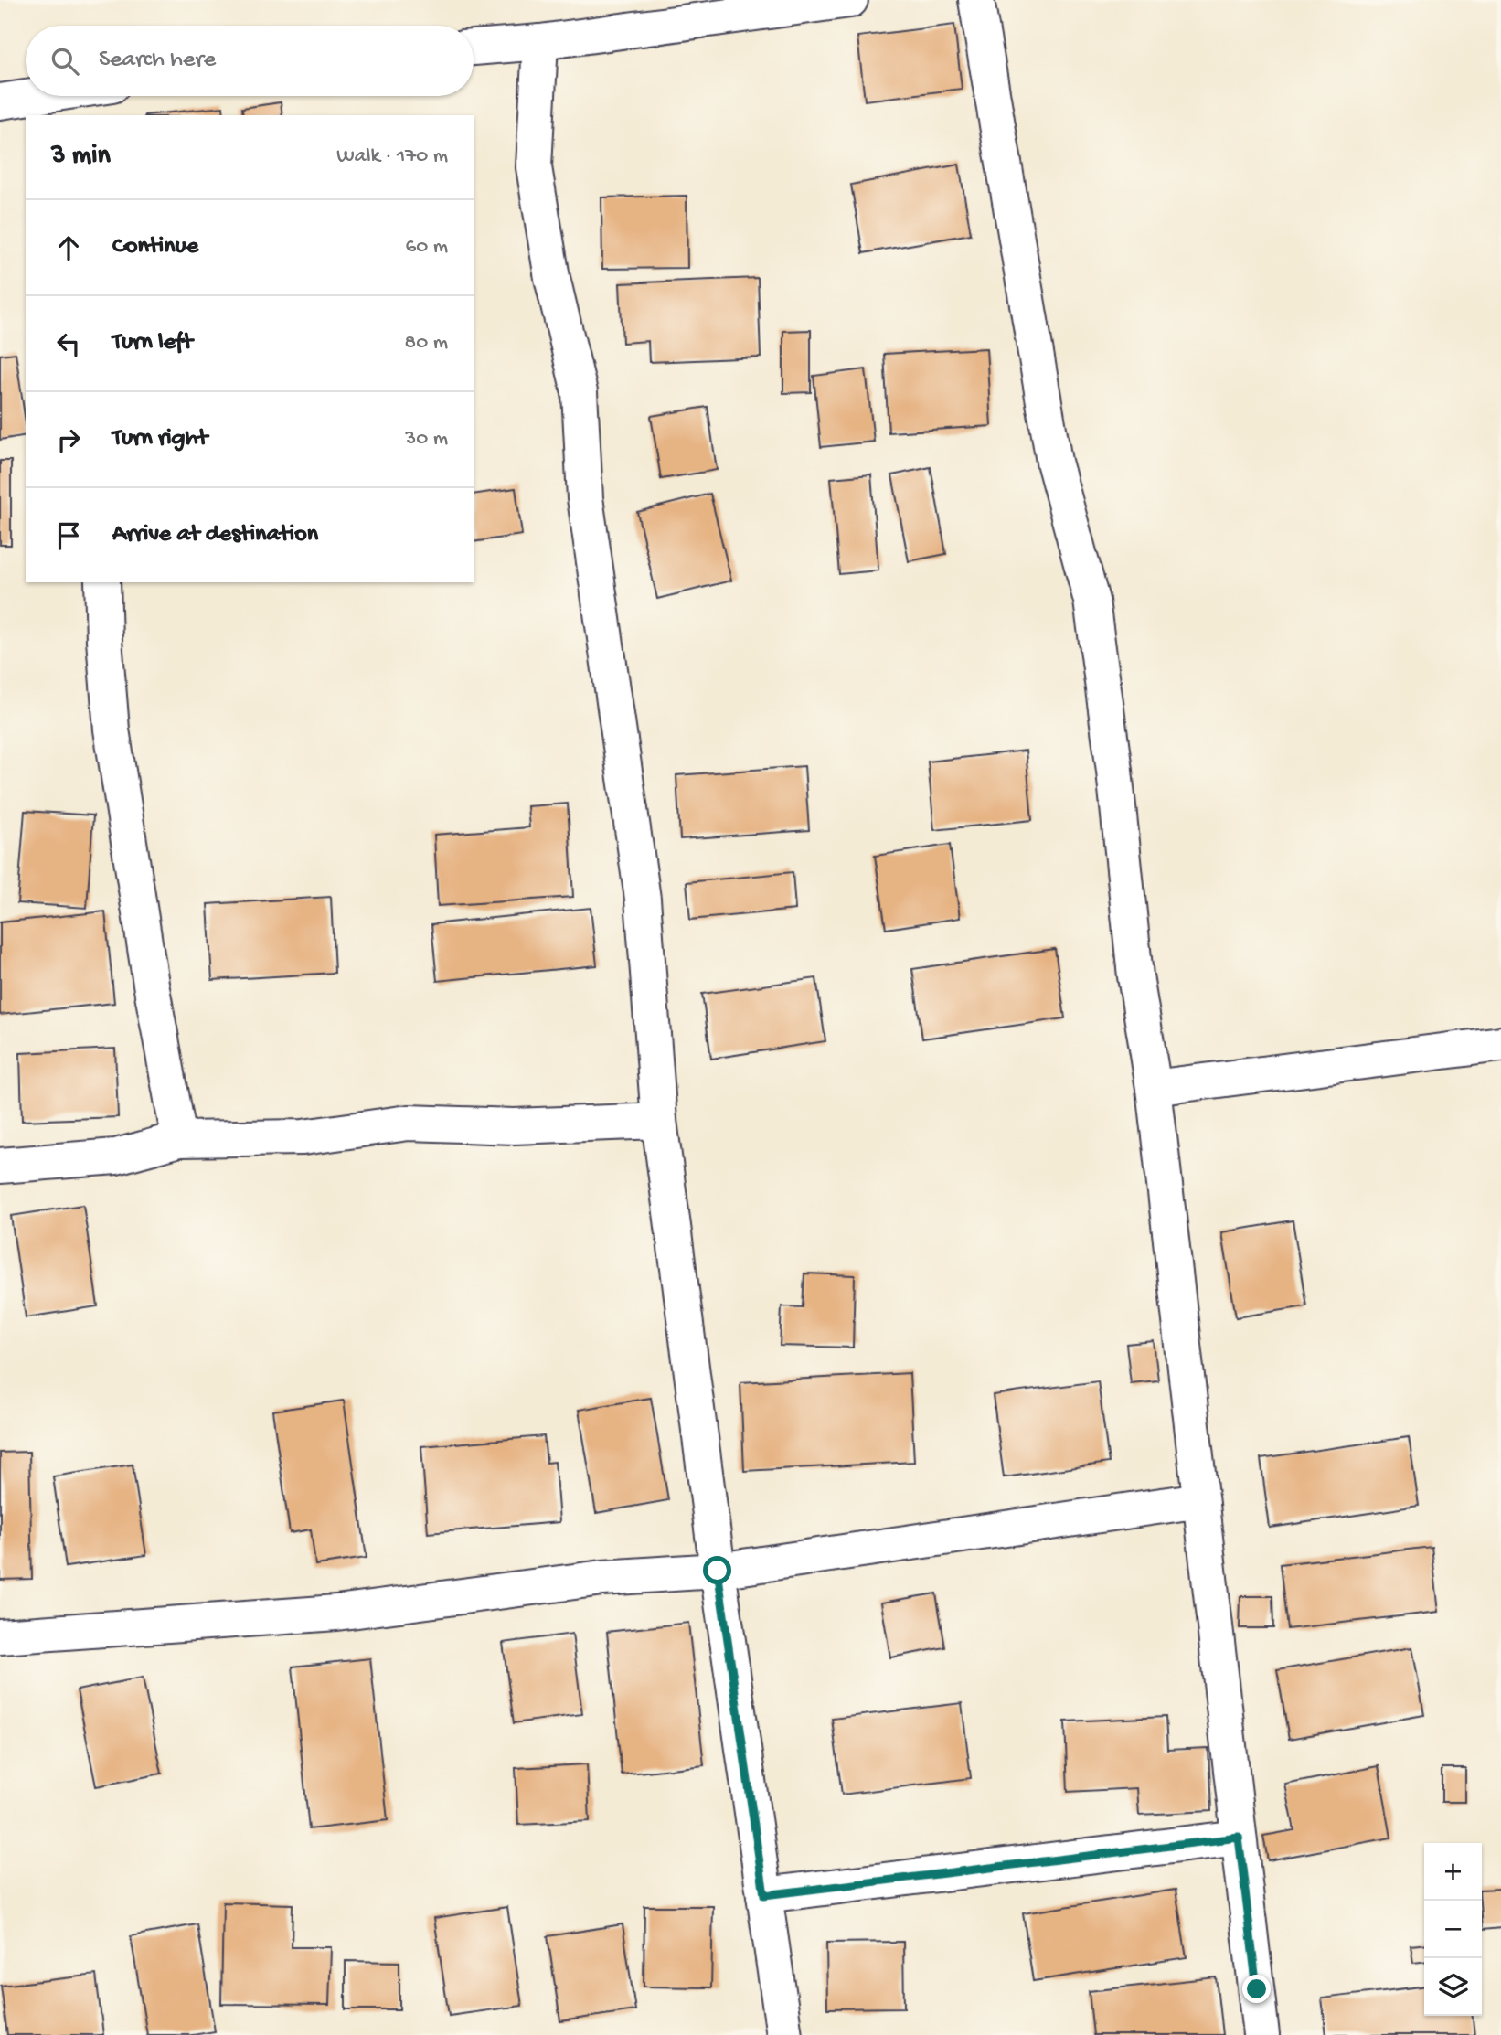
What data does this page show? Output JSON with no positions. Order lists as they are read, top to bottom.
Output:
{
  "page": {
    "search": "Search here",
    "heading": ["3 min", "Walk · 170 m"],
    "list": [
      ["Continue", "60 m"],
      ["Turn left", "80 m"],
      ["Turn right", "30 m"],
      "Arrive at destination"
    ],
    "map_buttons": ["+", "−"]
  }
}
